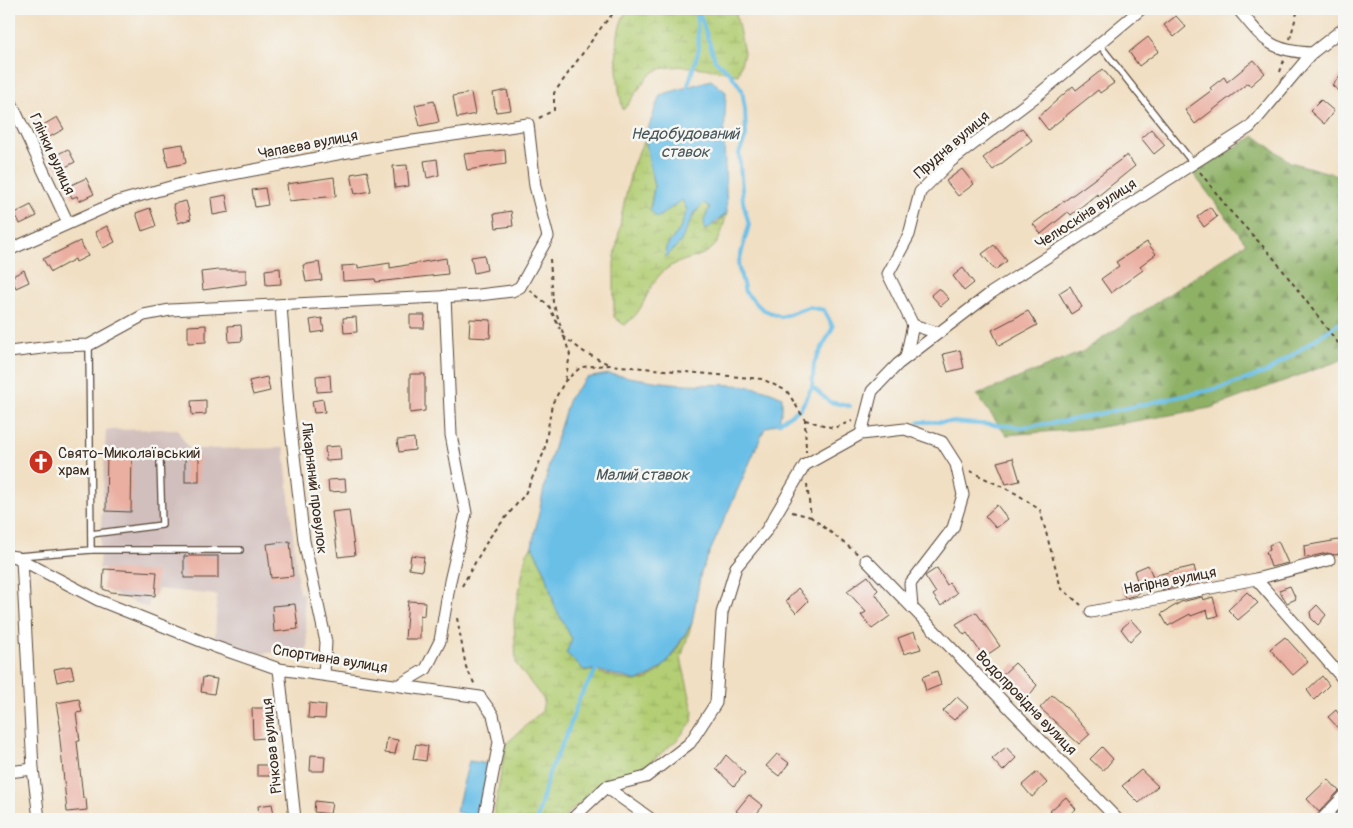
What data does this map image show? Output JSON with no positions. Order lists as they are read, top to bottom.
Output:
{
  "streets": {
    "street": [
      "Чапаєва вулиця",
      "Прудна вулиця",
      "Глінки вулиця",
      "Челюскіна вулиця",
      "Лікарняний провулок",
      "Нагірна вулиця",
      "Спортивна вулиця",
      "Водопровідна вулиця",
      "Річкова вулиця"
    ]
  },
  "crossings": [
    ["Чапаєва вулиця", "Глінки вулиця"],
    ["Лікарняний провулок", "Спортивна вулиця"],
    ["Спортивна вулиця", "Річкова вулиця"]
  ],
  "water": ["Недобудований ставок", "Малий ставок"],
  "places": {
    "church": ["Свято-Миколаївський храм"]
  }
}
